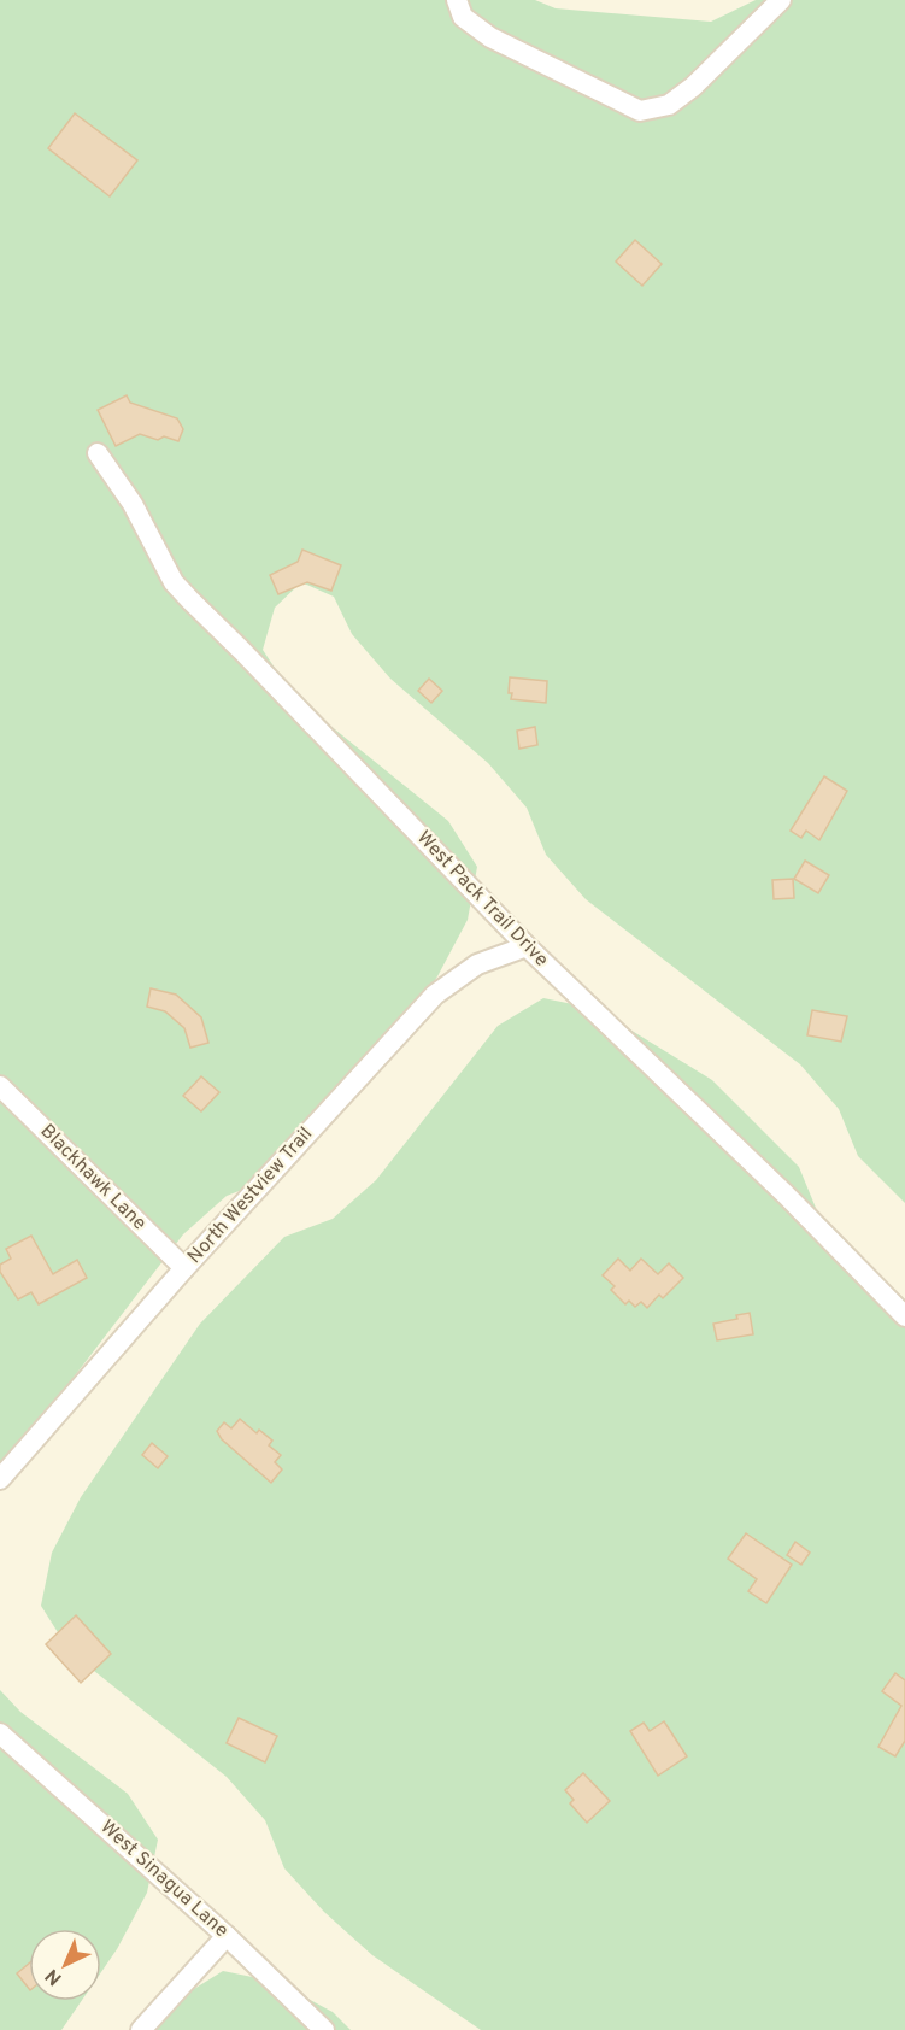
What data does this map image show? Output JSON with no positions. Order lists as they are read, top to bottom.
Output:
{
  "streets": {
    "street": [
      "West Pack Trail Drive",
      "Blackhawk Lane",
      "North Westview Trail",
      "West Sinagua Lane"
    ]
  },
  "crossings": [
    ["West Pack Trail Drive", "North Westview Trail"],
    ["Blackhawk Lane", "North Westview Trail"]
  ],
  "north": "bottom left"
}
